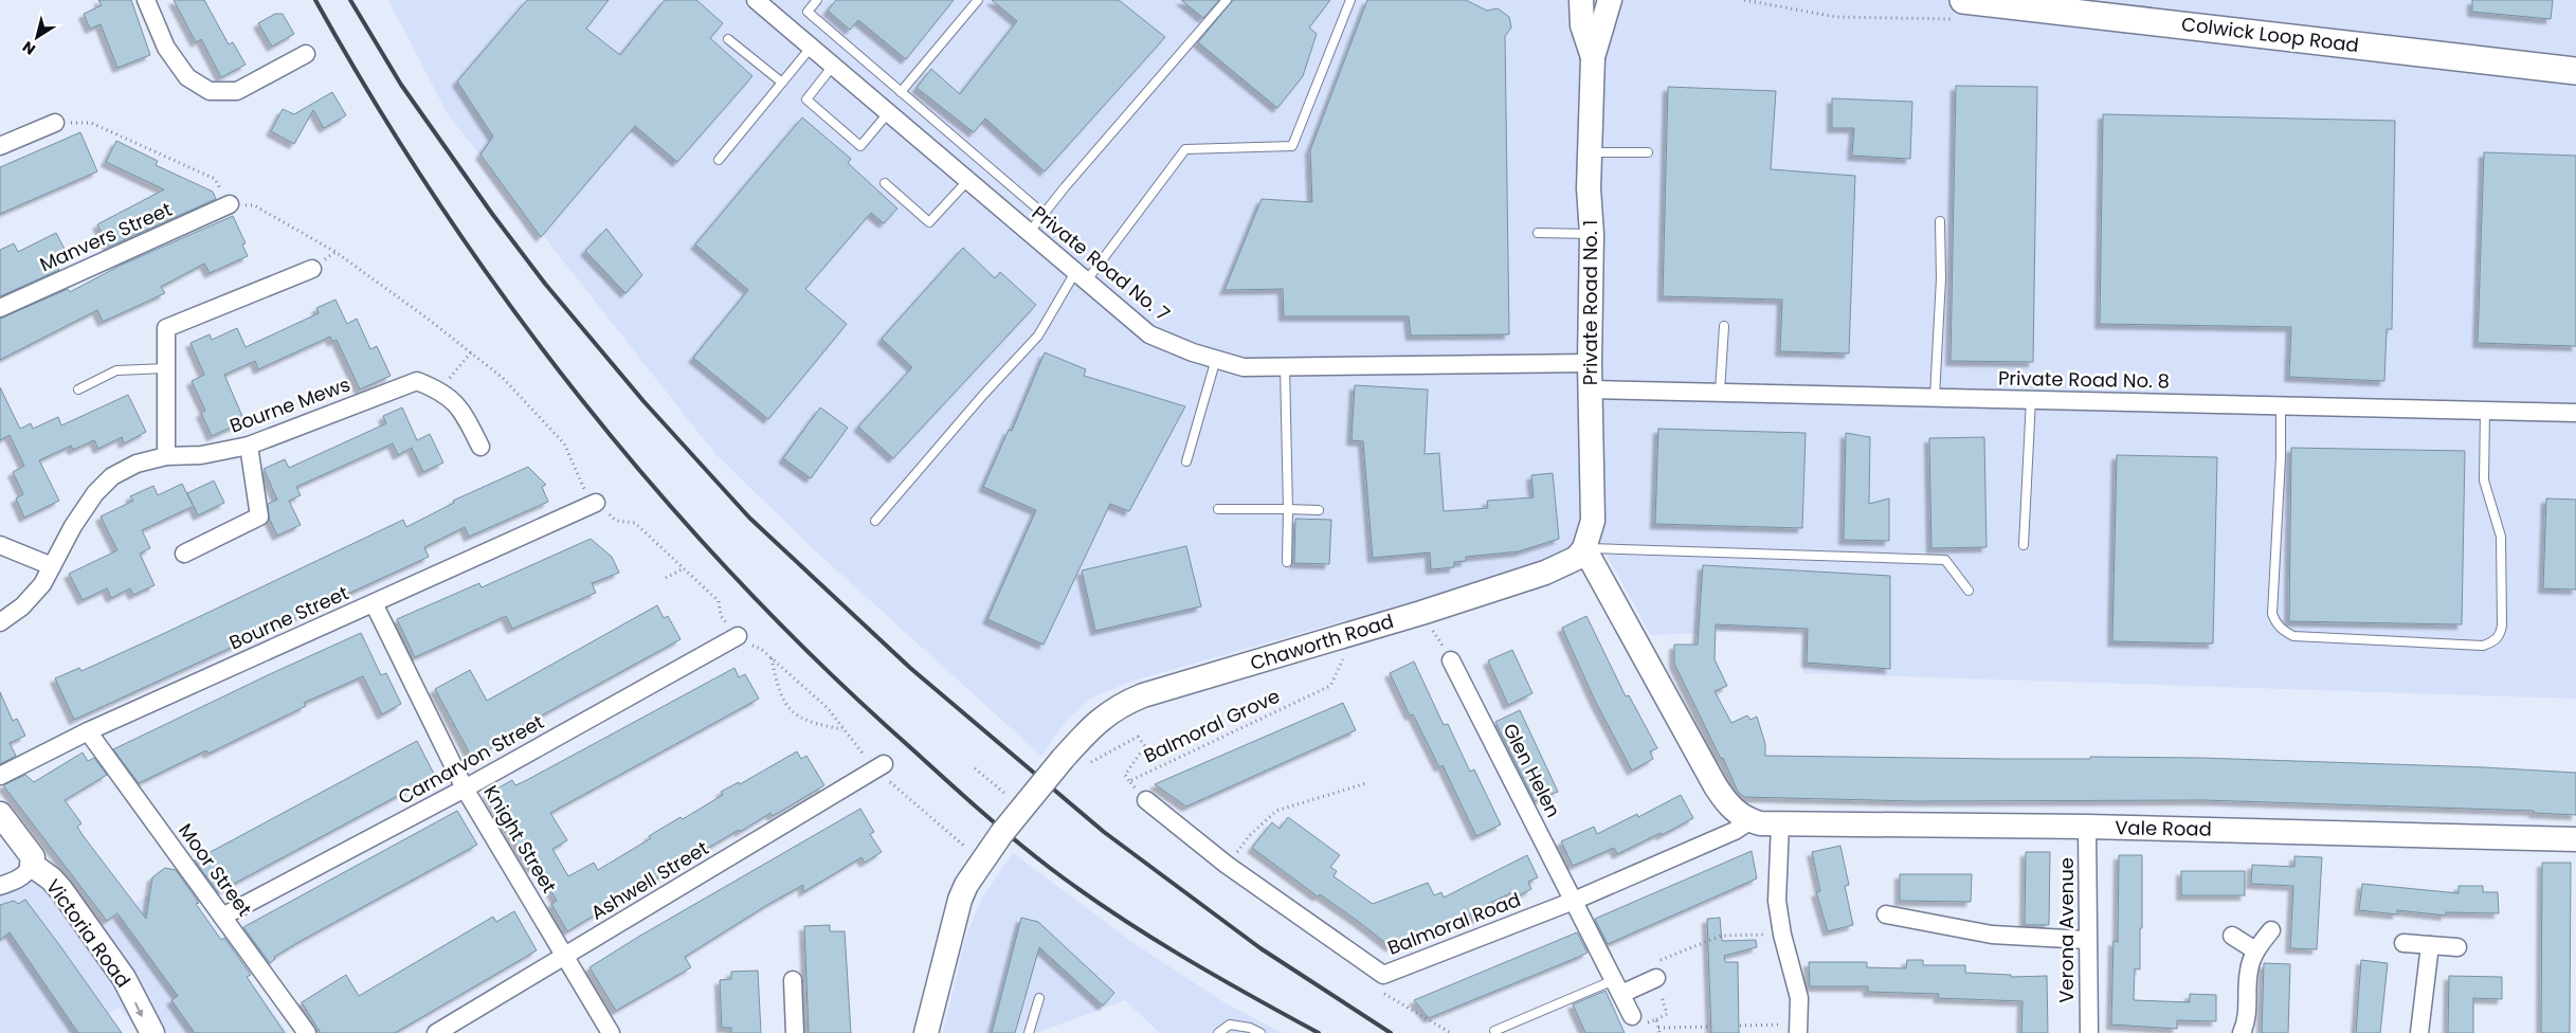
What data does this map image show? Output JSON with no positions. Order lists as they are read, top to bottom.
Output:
{
  "streets": {
    "main road": ["Colwick Loop Road"],
    "street": [
      "Manvers Street",
      "Private Road No. 7",
      "Private Road No. 1",
      "Private Road No. 8",
      "Bourne Mews",
      "Bourne Street",
      "Chaworth Road",
      "Carnarvon Street",
      "Glen Helen",
      "Vale Road",
      "Knight Street",
      "Moor Street",
      "Ashwell Street",
      "Balmoral Road",
      "Verona Avenue",
      "Victoria Road"
    ],
    "path": ["Balmoral Grove"]
  },
  "crossings": [
    ["Private Road No. 7", "Private Road No. 1"],
    ["Private Road No. 1", "Private Road No. 8"],
    ["Private Road No. 1", "Chaworth Road"],
    ["Bourne Street", "Knight Street"],
    ["Bourne Street", "Moor Street"],
    ["Balmoral Grove", "Balmoral Road"],
    ["Carnarvon Street", "Knight Street"],
    ["Carnarvon Street", "Moor Street"],
    ["Glen Helen", "Balmoral Road"],
    ["Vale Road", "Balmoral Road"],
    ["Vale Road", "Verona Avenue"],
    ["Knight Street", "Ashwell Street"]
  ],
  "one_way": ["Victoria Road"],
  "north": "bottom left"
}
